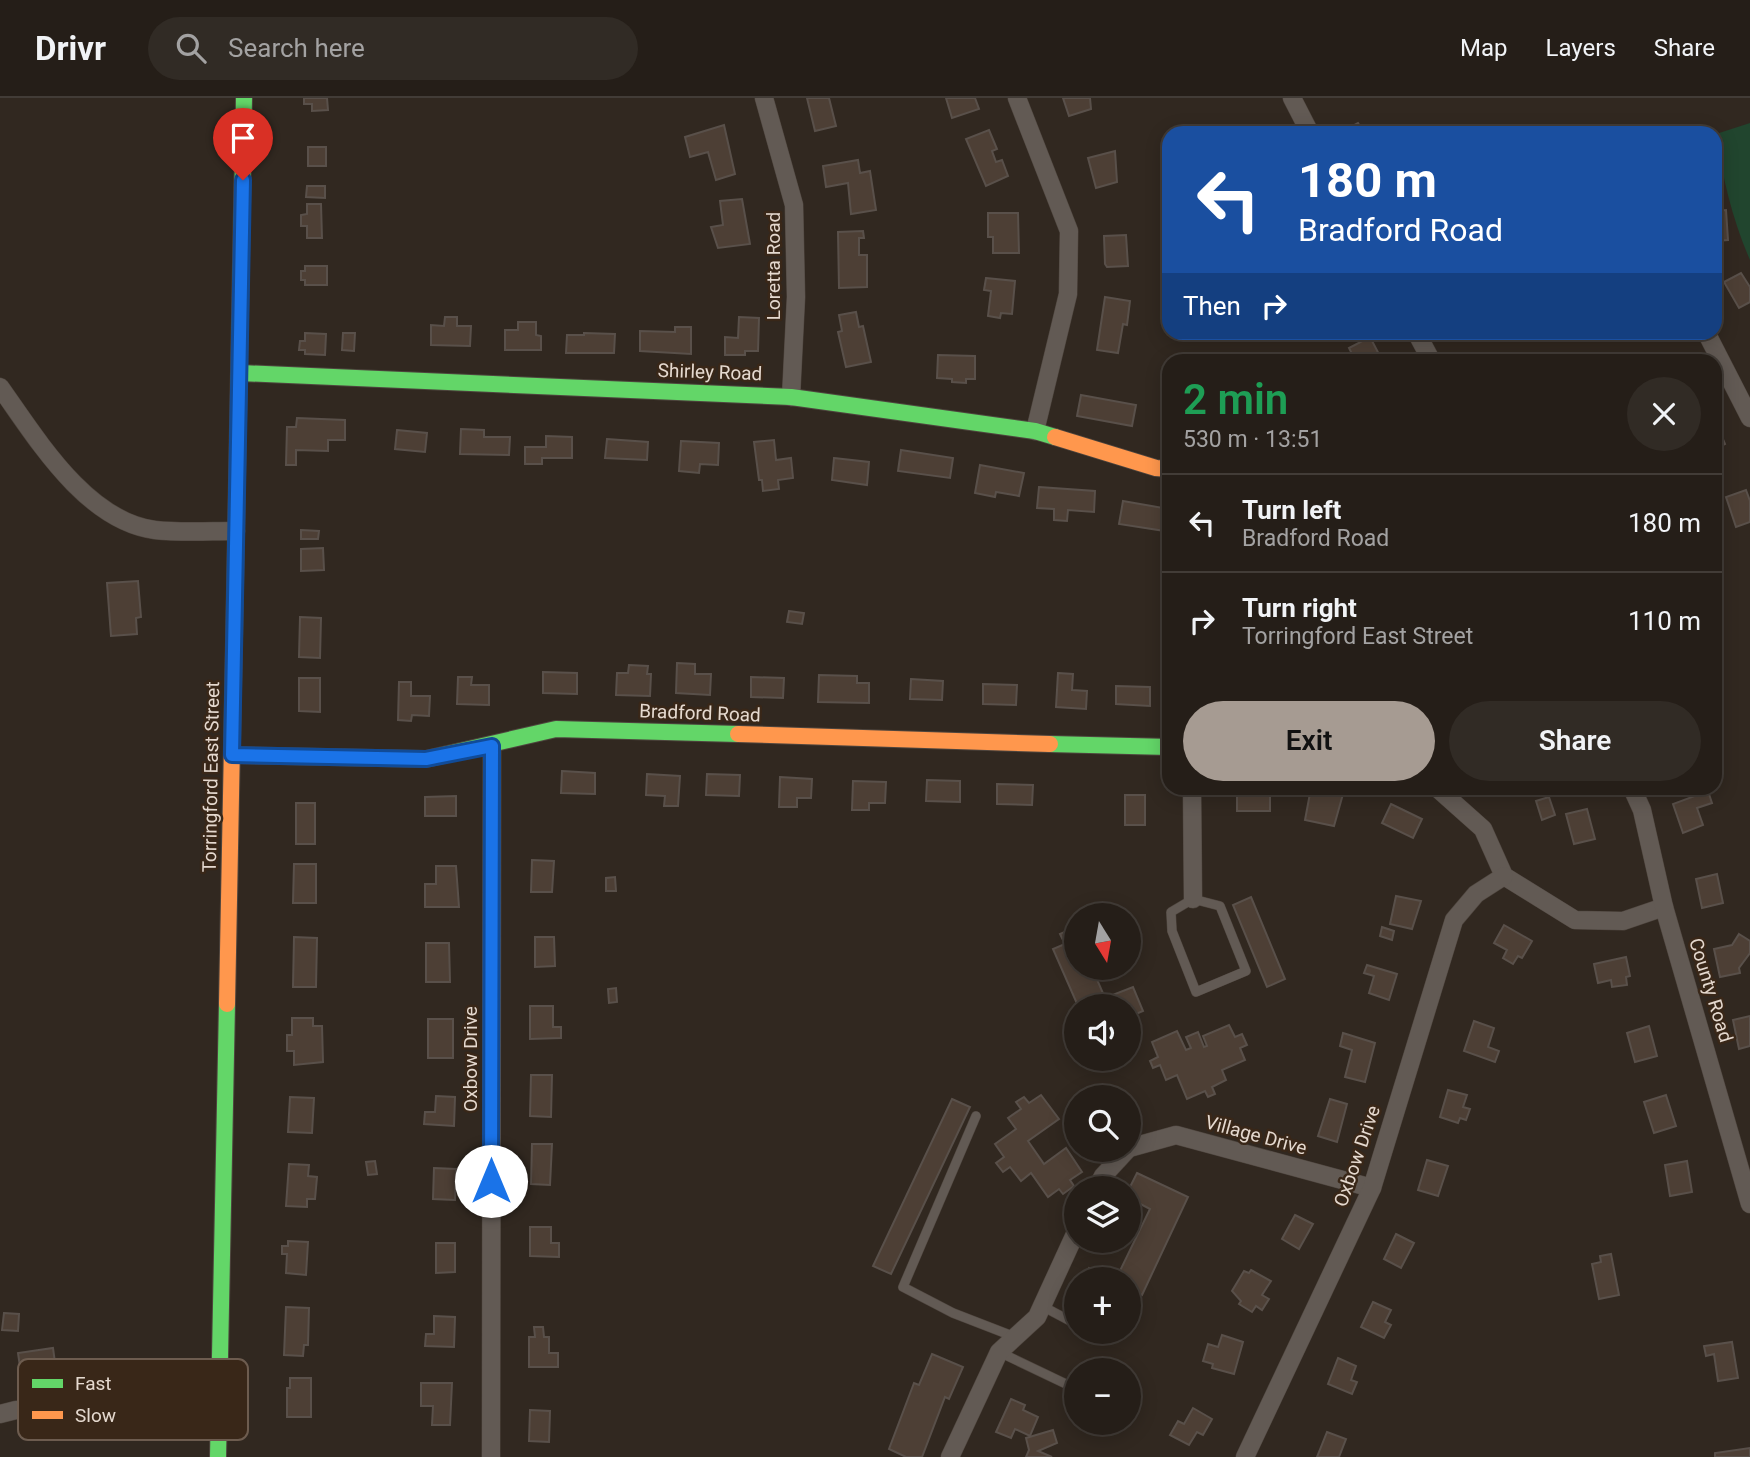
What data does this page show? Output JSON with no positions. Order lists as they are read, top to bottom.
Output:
{
  "streets": {
    "street": [
      "Loretta Road",
      "Shirley Road",
      "Bradford Road",
      "Torringford East Street",
      "County Road",
      "Oxbow Drive",
      "Village Drive"
    ]
  },
  "crossings": [
    ["Loretta Road", "Shirley Road"],
    ["Shirley Road", "Torringford East Street"],
    ["Bradford Road", "Torringford East Street"],
    ["Bradford Road", "Oxbow Drive"],
    ["Oxbow Drive", "Village Drive"]
  ],
  "legend": ["Fast", "Slow"],
  "north": "bottom",
  "page": {
    "header": "Drivr",
    "search": "Search here",
    "nav": ["Map", "Layers", "Share"],
    "turn": ["180 m", "Bradford Road"],
    "then": "Then",
    "heading": ["2 min", "530 m · 13:51"],
    "list": [
      {
        "name": "Turn left",
        "note": "Bradford Road",
        "value": "180 m"
      },
      {
        "name": "Turn right",
        "note": "Torringford East Street",
        "value": "110 m"
      }
    ],
    "buttons": ["Exit", "Share"],
    "map_buttons": ["+", "−"]
  }
}
